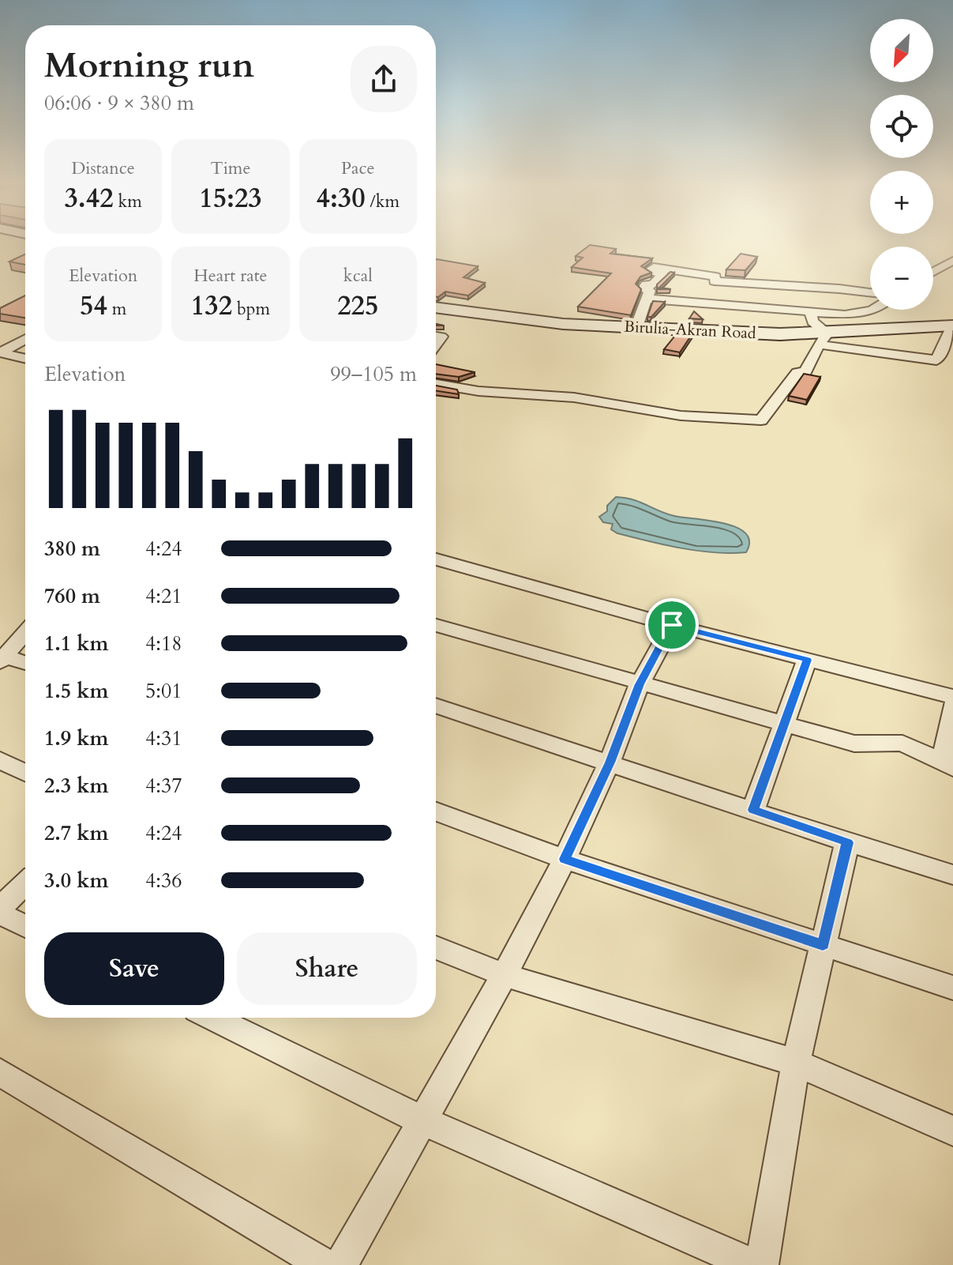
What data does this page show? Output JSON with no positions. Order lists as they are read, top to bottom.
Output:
{
  "streets": {
    "street": ["Birulia-Akran Road"]
  },
  "north": "bottom left",
  "page": {
    "map_buttons": ["+", "−"],
    "heading": ["Morning run", "06:06 · 9 × 380 m"],
    "stats": [
      ["Distance", "3.42 km"],
      ["Time", "15:23"],
      ["Pace", "4:30 /km"],
      ["Elevation", "54 m"],
      ["Heart rate", "132 bpm"],
      ["kcal", "225"]
    ],
    "chart": ["Elevation", "99–105 m"],
    "list": [
      {
        "name": "380 m",
        "note": "4:24"
      },
      {
        "name": "760 m",
        "note": "4:21"
      },
      {
        "name": "1.1 km",
        "note": "4:18"
      },
      {
        "name": "1.5 km",
        "note": "5:01"
      },
      {
        "name": "1.9 km",
        "note": "4:31"
      },
      {
        "name": "2.3 km",
        "note": "4:37"
      },
      {
        "name": "2.7 km",
        "note": "4:24"
      },
      {
        "name": "3.0 km",
        "note": "4:36"
      }
    ],
    "buttons": ["Save", "Share"]
  }
}
